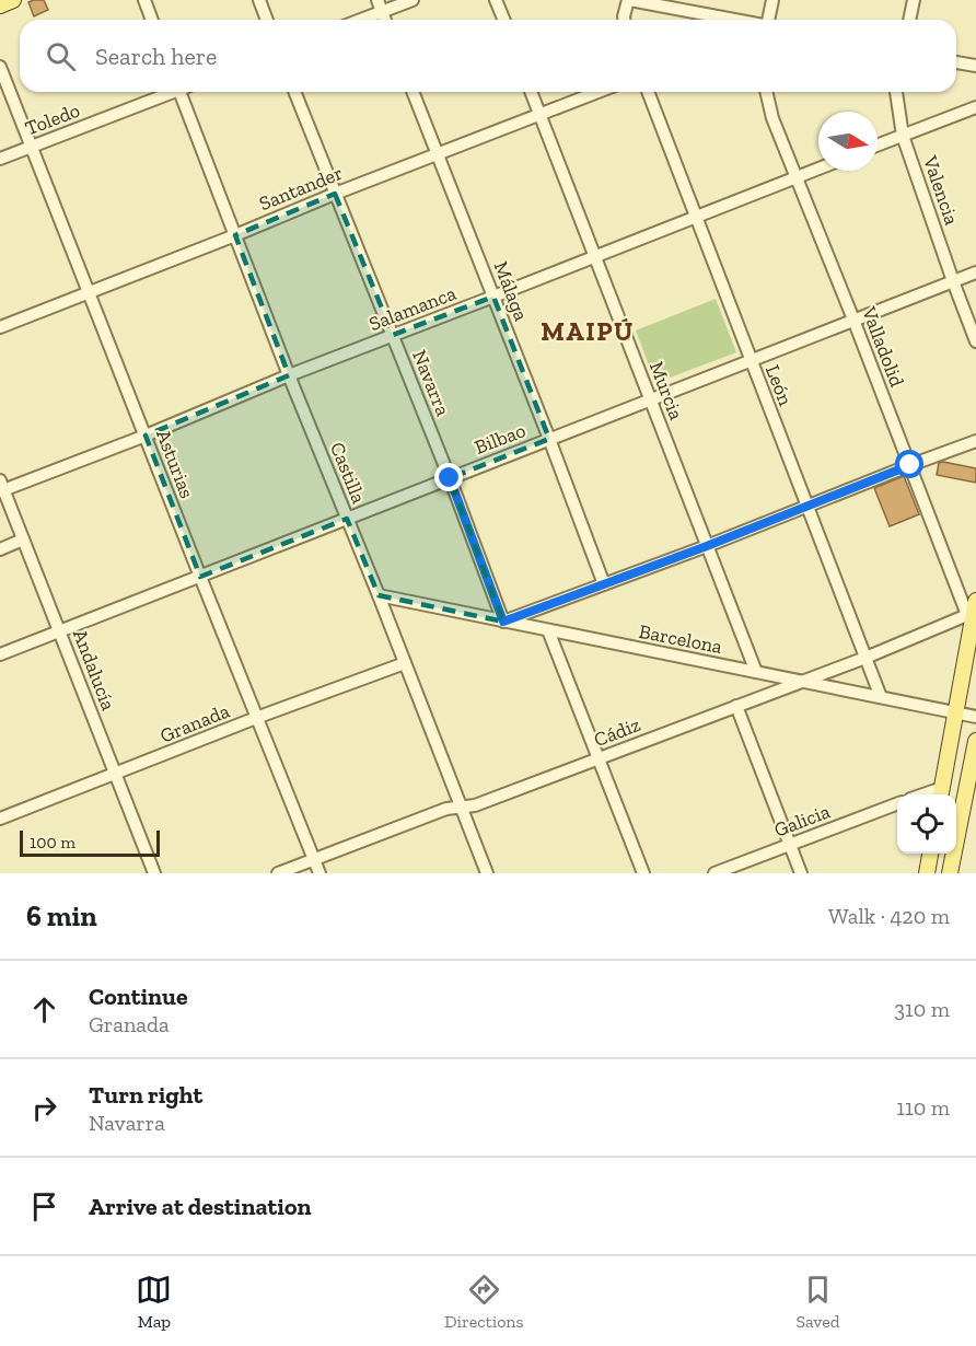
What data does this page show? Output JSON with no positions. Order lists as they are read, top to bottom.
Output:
{
  "streets": {
    "street": [
      "Toledo",
      "Santander",
      "Valencia",
      "Málaga",
      "Salamanca",
      "Valladolid",
      "Navarra",
      "León",
      "Murcia",
      "Bilbao",
      "Asturias",
      "Castilla",
      "Barcelona",
      "Andalucía",
      "Granada",
      "Cádiz",
      "Galicia"
    ]
  },
  "crossings": [
    ["Toledo", "Asturias"],
    ["Santander", "Málaga"],
    ["Santander", "Navarra"],
    ["Santander", "Murcia"],
    ["Santander", "Asturias"],
    ["Santander", "Castilla"],
    ["Valencia", "Bilbao"],
    ["Málaga", "Salamanca"],
    ["Málaga", "Bilbao"],
    ["Salamanca", "Valladolid"],
    ["Salamanca", "Navarra"],
    ["Salamanca", "León"],
    ["Salamanca", "Murcia"],
    ["Salamanca", "Asturias"],
    ["Salamanca", "Castilla"],
    ["Salamanca", "Andalucía"],
    ["Valladolid", "Bilbao"],
    ["Valladolid", "Cádiz"],
    ["Navarra", "Bilbao"],
    ["Navarra", "Barcelona"],
    ["León", "Bilbao"],
    ["León", "Barcelona"],
    ["León", "Cádiz"],
    ["Murcia", "Bilbao"],
    ["Murcia", "Barcelona"],
    ["Bilbao", "Asturias"],
    ["Bilbao", "Castilla"],
    ["Bilbao", "Andalucía"],
    ["Asturias", "Granada"],
    ["Asturias", "Cádiz"],
    ["Castilla", "Barcelona"],
    ["Castilla", "Granada"],
    ["Castilla", "Cádiz"],
    ["Barcelona", "Cádiz"],
    ["Andalucía", "Granada"]
  ],
  "districts": ["MAIPÚ"],
  "scale_bar": "100 m",
  "north": "right",
  "page": {
    "search": "Search here",
    "scale": "100 m",
    "heading": ["6 min", "Walk · 420 m"],
    "list": [
      ["Continue", "Granada", "310 m"],
      ["Turn right", "Navarra", "110 m"],
      "Arrive at destination"
    ],
    "nav": ["Map", "Directions", "Saved"]
  }
}
